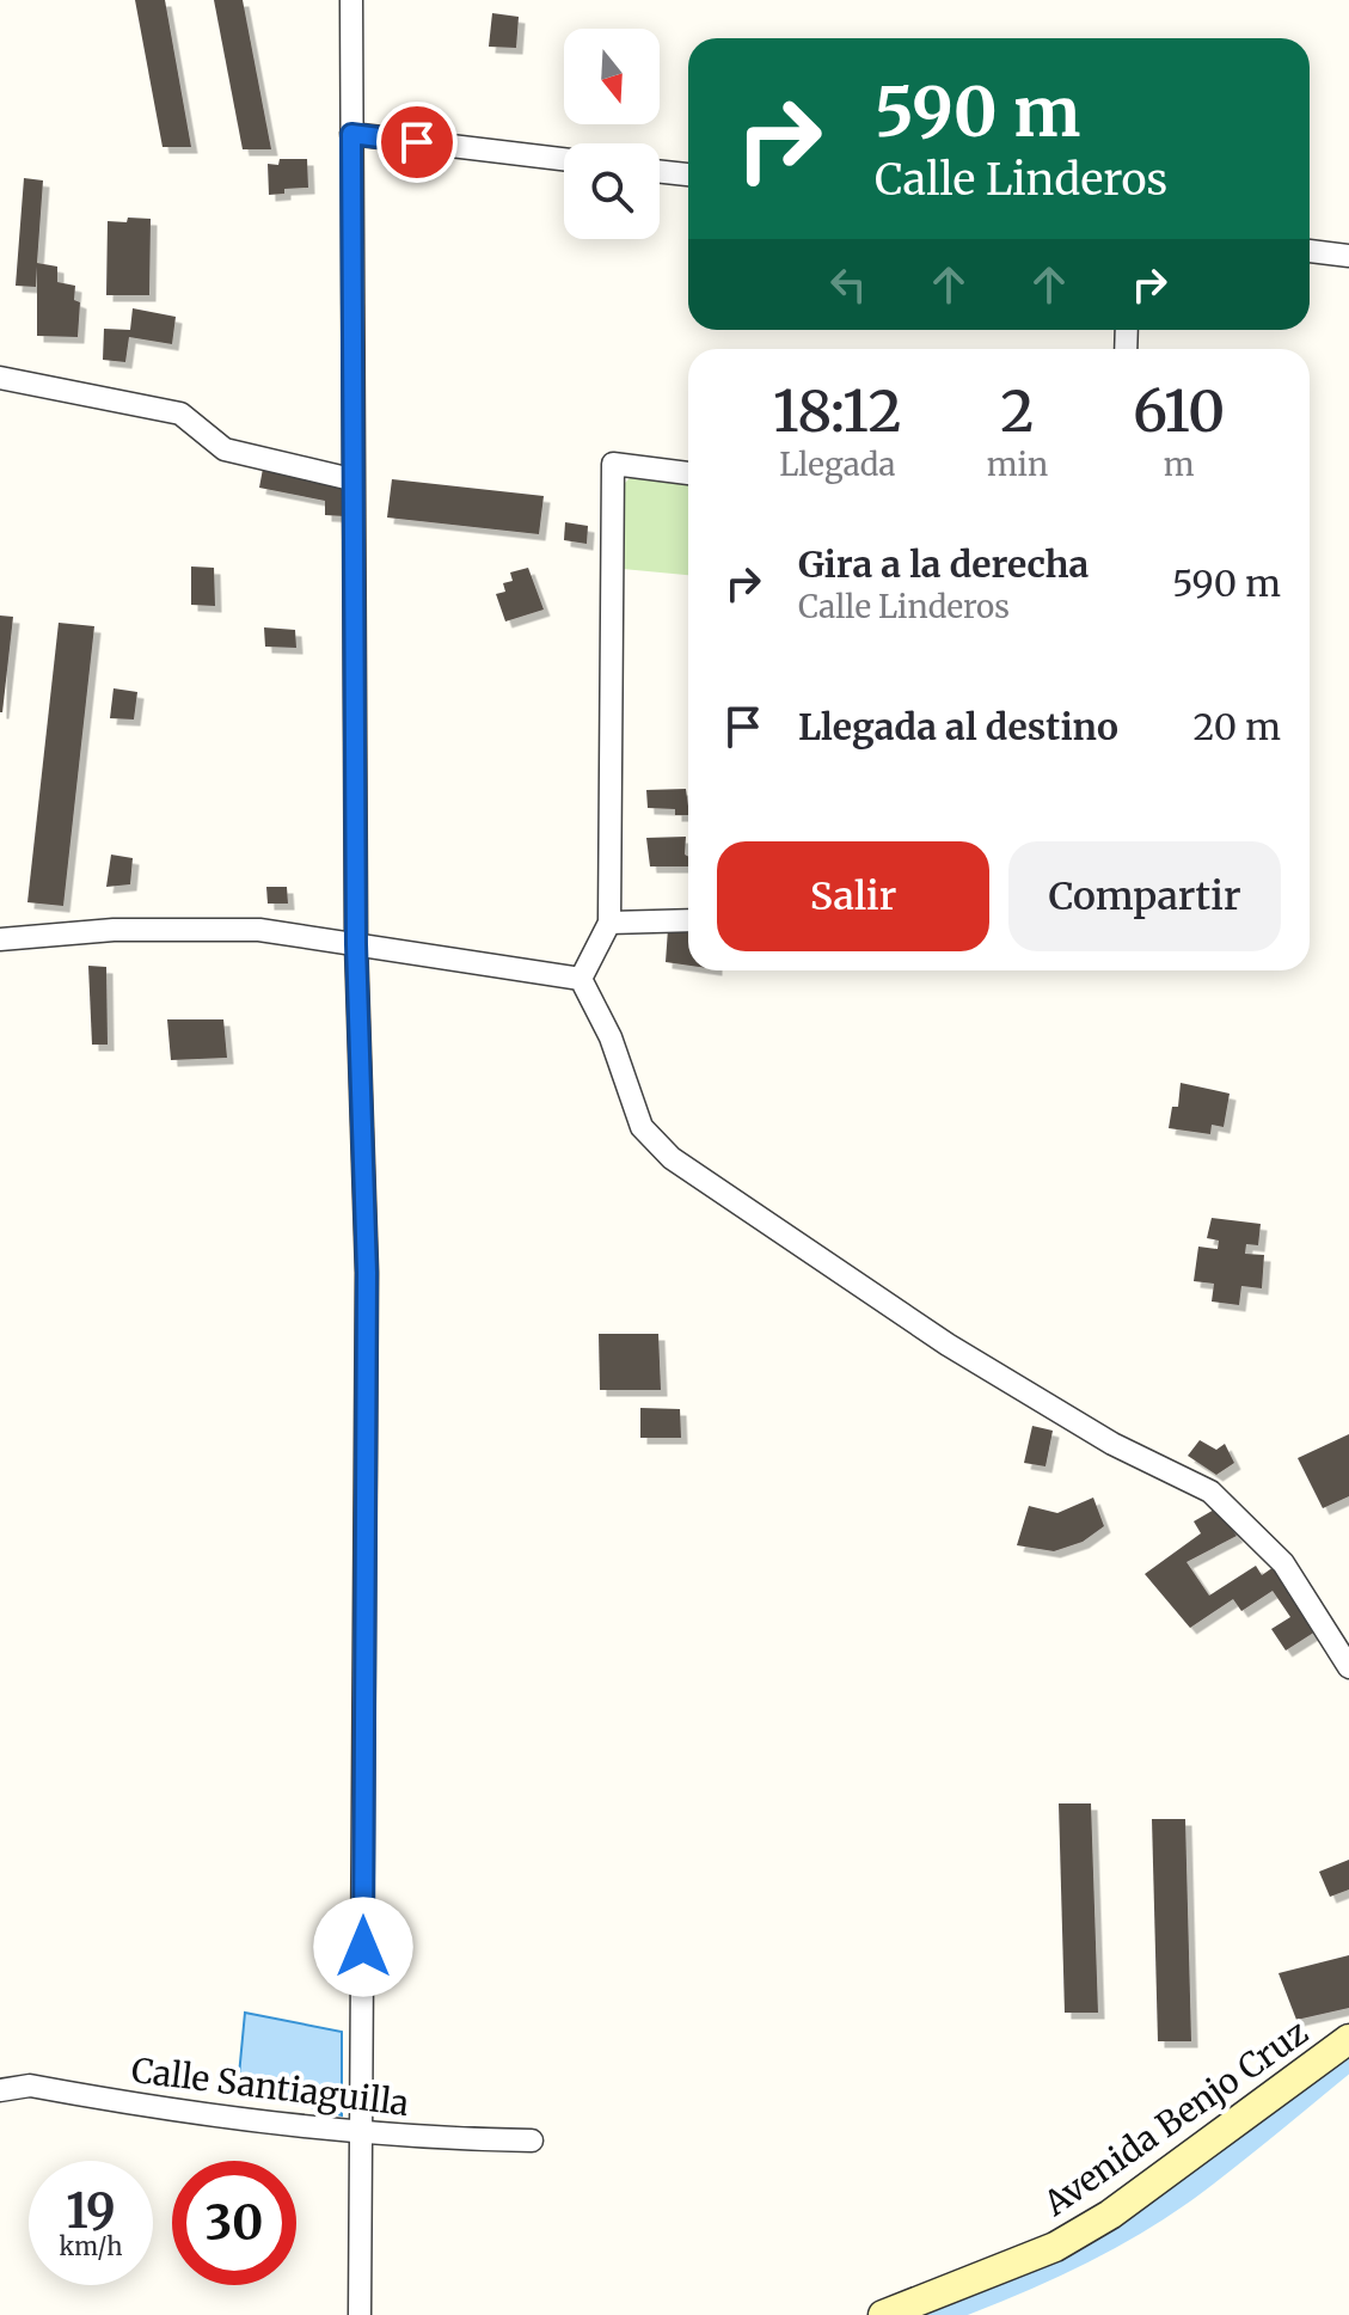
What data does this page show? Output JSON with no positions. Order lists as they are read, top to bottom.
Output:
{
  "streets": {
    "street": ["Calle Santiaguilla", "Avenida Benjo Cruz"]
  },
  "north": "bottom",
  "page": {
    "turn": ["590 m", "Calle Linderos"],
    "eta": [
      "18:12",
      "Llegada",
      "2",
      "min",
      "610",
      "m"
    ],
    "list": [
      {
        "name": "Gira a la derecha",
        "note": "Calle Linderos",
        "value": "590 m"
      },
      {
        "name": "Llegada al destino",
        "value": "20 m"
      }
    ],
    "buttons": ["Salir", "Compartir"],
    "speed": "19 km/h",
    "limit": "30"
  }
}
